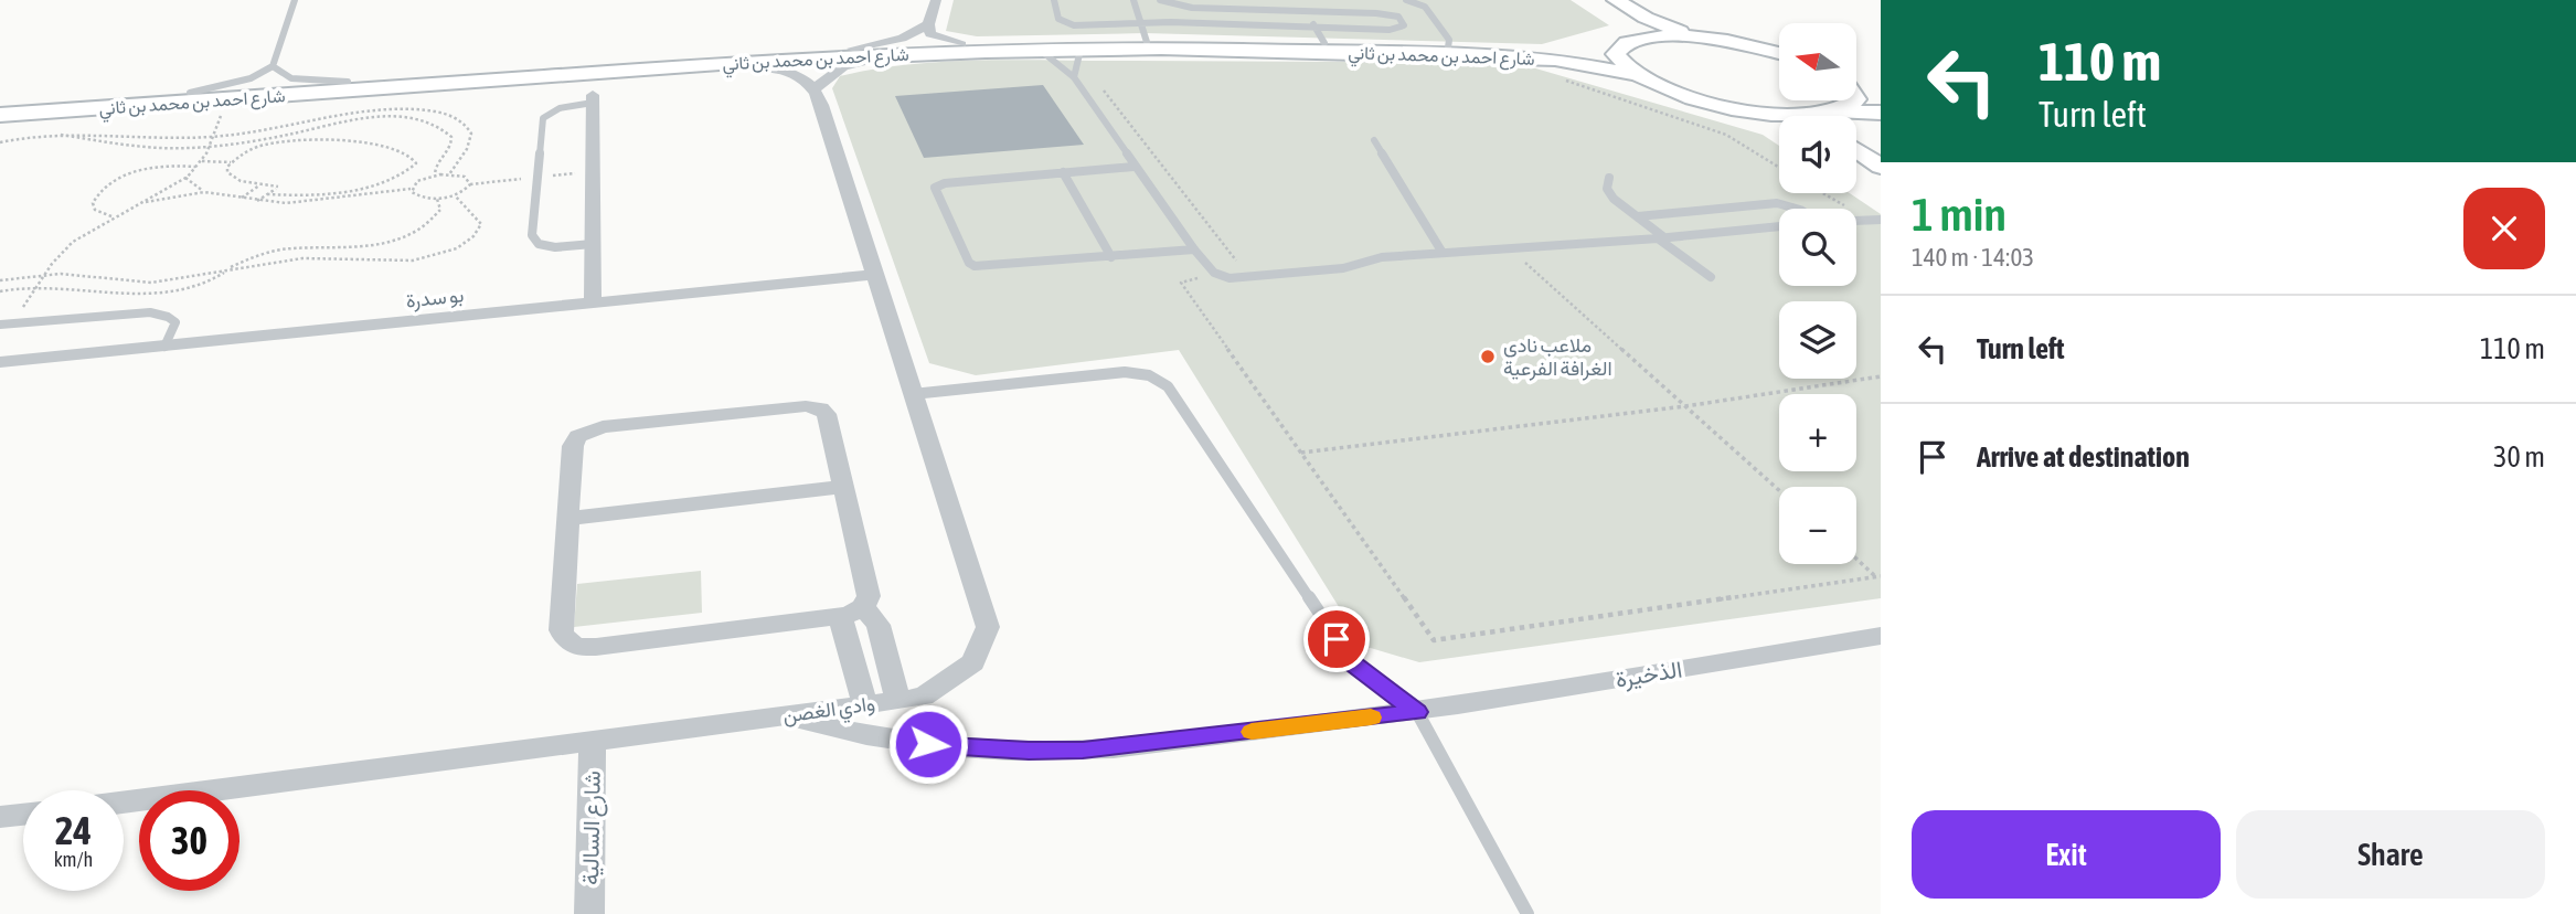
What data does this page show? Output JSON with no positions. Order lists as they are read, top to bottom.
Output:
{
  "streets": {
    "street": [
      "شارع احمد بن محمد بن ثاني",
      "بو سدرة",
      "الذخيرة",
      "وادي الغصن",
      "شارع السالية"
    ]
  },
  "crossings": [
    ["بو سدرة", "وادي الغصن"],
    ["الذخيرة", "وادي الغصن"],
    ["وادي الغصن", "شارع السالية"]
  ],
  "places": ["ملاعب نادي الغرافة الفرعية"],
  "north": "left",
  "page": {
    "turn": ["110 m", "Turn left"],
    "map_buttons": ["+", "−"],
    "heading": ["1 min", "140 m · 14:03"],
    "list": [
      {
        "name": "Turn left",
        "value": "110 m"
      },
      {
        "name": "Arrive at destination",
        "value": "30 m"
      }
    ],
    "speed": "24 km/h",
    "limit": "30",
    "buttons": ["Exit", "Share"]
  }
}
